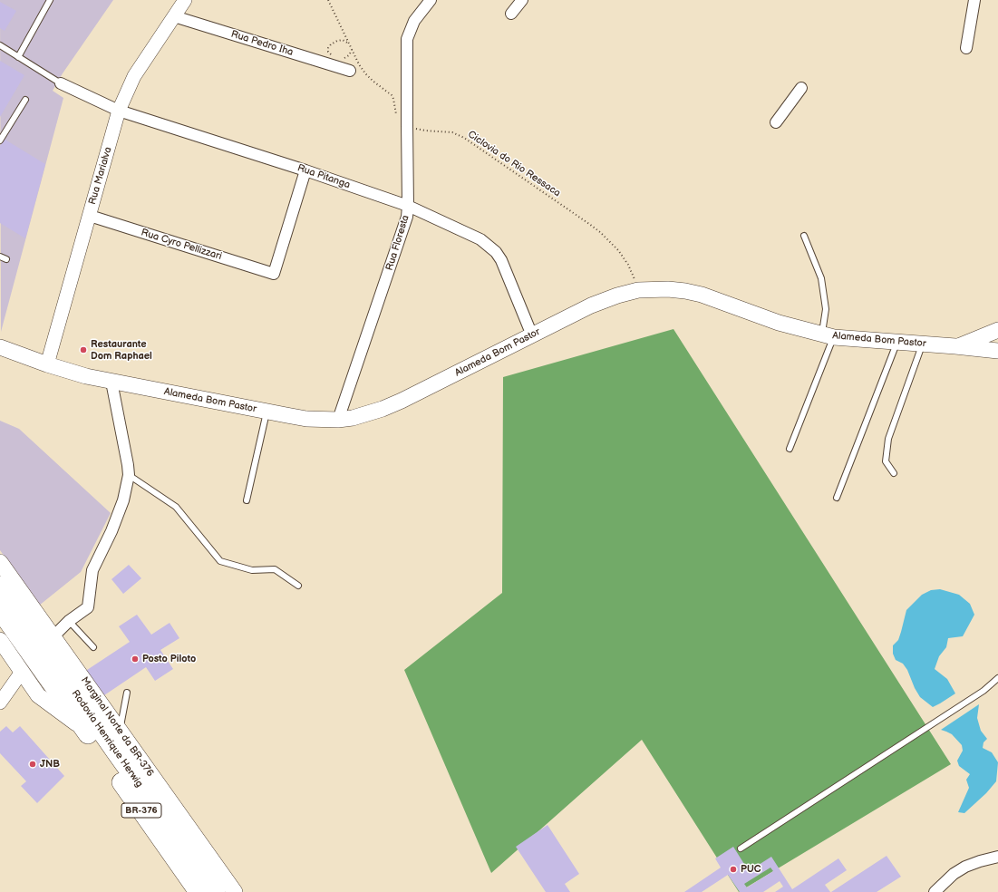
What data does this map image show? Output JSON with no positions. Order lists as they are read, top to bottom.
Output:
{
  "streets": {
    "highway": ["Rodovia Henrique Herwig", "BR-376"],
    "main road": ["Alameda Bom Pastor", "Marginal Norte da BR-376"],
    "street": [
      "Rua Pedro Iha",
      "Rua Marialva",
      "Rua Pitanga",
      "Rua Floresta",
      "Rua Cyro Pellizzari"
    ],
    "path": ["Ciclovia do Rio Ressaca"]
  },
  "crossings": [
    ["Rua Pedro Iha", "Rua Marialva"],
    ["Ciclovia do Rio Ressaca", "Rua Floresta"],
    ["Ciclovia do Rio Ressaca", "Alameda Bom Pastor"],
    ["Rua Marialva", "Rua Pitanga"],
    ["Rua Marialva", "Rua Cyro Pellizzari"],
    ["Rua Marialva", "Alameda Bom Pastor"],
    ["Rua Pitanga", "Rua Floresta"],
    ["Rua Pitanga", "Rua Cyro Pellizzari"],
    ["Rua Pitanga", "Alameda Bom Pastor"],
    ["Rua Floresta", "Alameda Bom Pastor"],
    ["Marginal Norte da BR-376", "Rodovia Henrique Herwig"],
    ["Rodovia Henrique Herwig", "BR-376"]
  ],
  "places": [
    "Restaurante Dom Raphael",
    "Posto Piloto",
    "JNB",
    "PUC"
  ]
}
